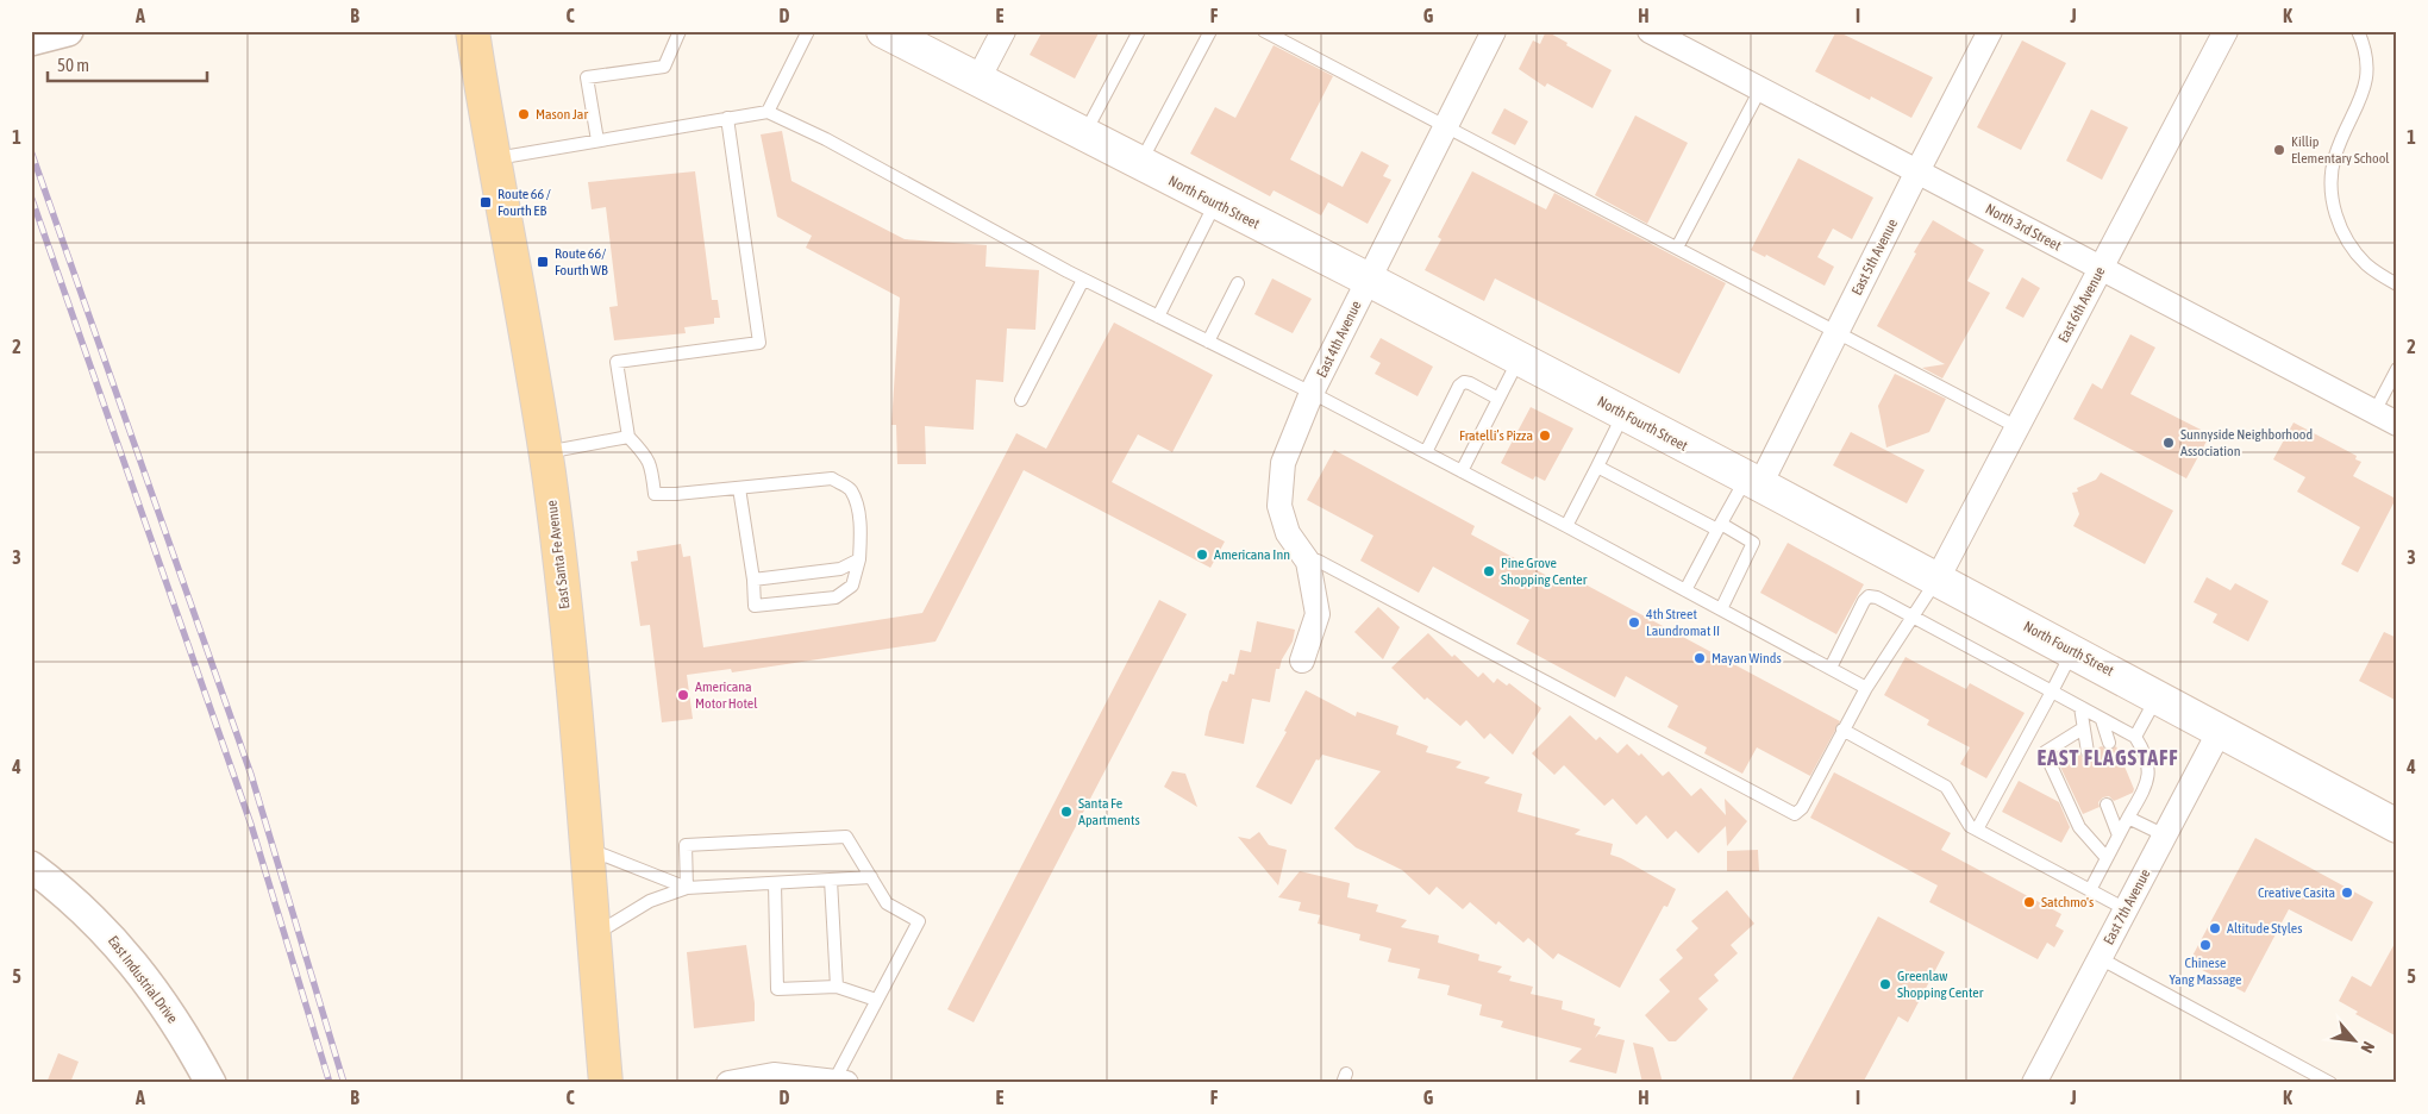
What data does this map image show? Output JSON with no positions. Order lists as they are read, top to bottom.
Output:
{
  "streets": {
    "main road": ["North Fourth Street", "East Santa Fe Avenue"],
    "street": [
      "North 3rd Street",
      "East 5th Avenue",
      "East 6th Avenue",
      "East 4th Avenue",
      "East 7th Avenue",
      "East Industrial Drive"
    ]
  },
  "crossings": [
    ["North Fourth Street", "East 5th Avenue"],
    ["North Fourth Street", "East 6th Avenue"],
    ["North Fourth Street", "East 4th Avenue"],
    ["North Fourth Street", "East 7th Avenue"],
    ["North 3rd Street", "East 5th Avenue"],
    ["North 3rd Street", "East 6th Avenue"]
  ],
  "districts": ["EAST FLAGSTAFF"],
  "places": {
    "other": [
      "Mason Jar",
      "Killip Elementary School",
      "Fratelli’s Pizza",
      "Sunnyside Neighborhood Association",
      "Americana Inn",
      "Pine Grove Shopping Center",
      "4th Street Laundromat II",
      "Mayan Winds",
      "Americana Motor Hotel",
      "Santa Fe Apartments",
      "Creative Casita",
      "Satchmo's",
      "Altitude Styles",
      "Chinese Yang Massage",
      "Greenlaw Shopping Center"
    ],
    "transit": ["Route 66 / Fourth EB", "Route 66/ Fourth WB"]
  },
  "scale_bar": "50 m",
  "north": "bottom right",
  "grid": {
    "columns": [
      "A",
      "B",
      "C",
      "D",
      "E",
      "F",
      "G",
      "H",
      "I",
      "J",
      "K"
    ],
    "rows": [
      "1",
      "2",
      "3",
      "4",
      "5"
    ]
  }
}
